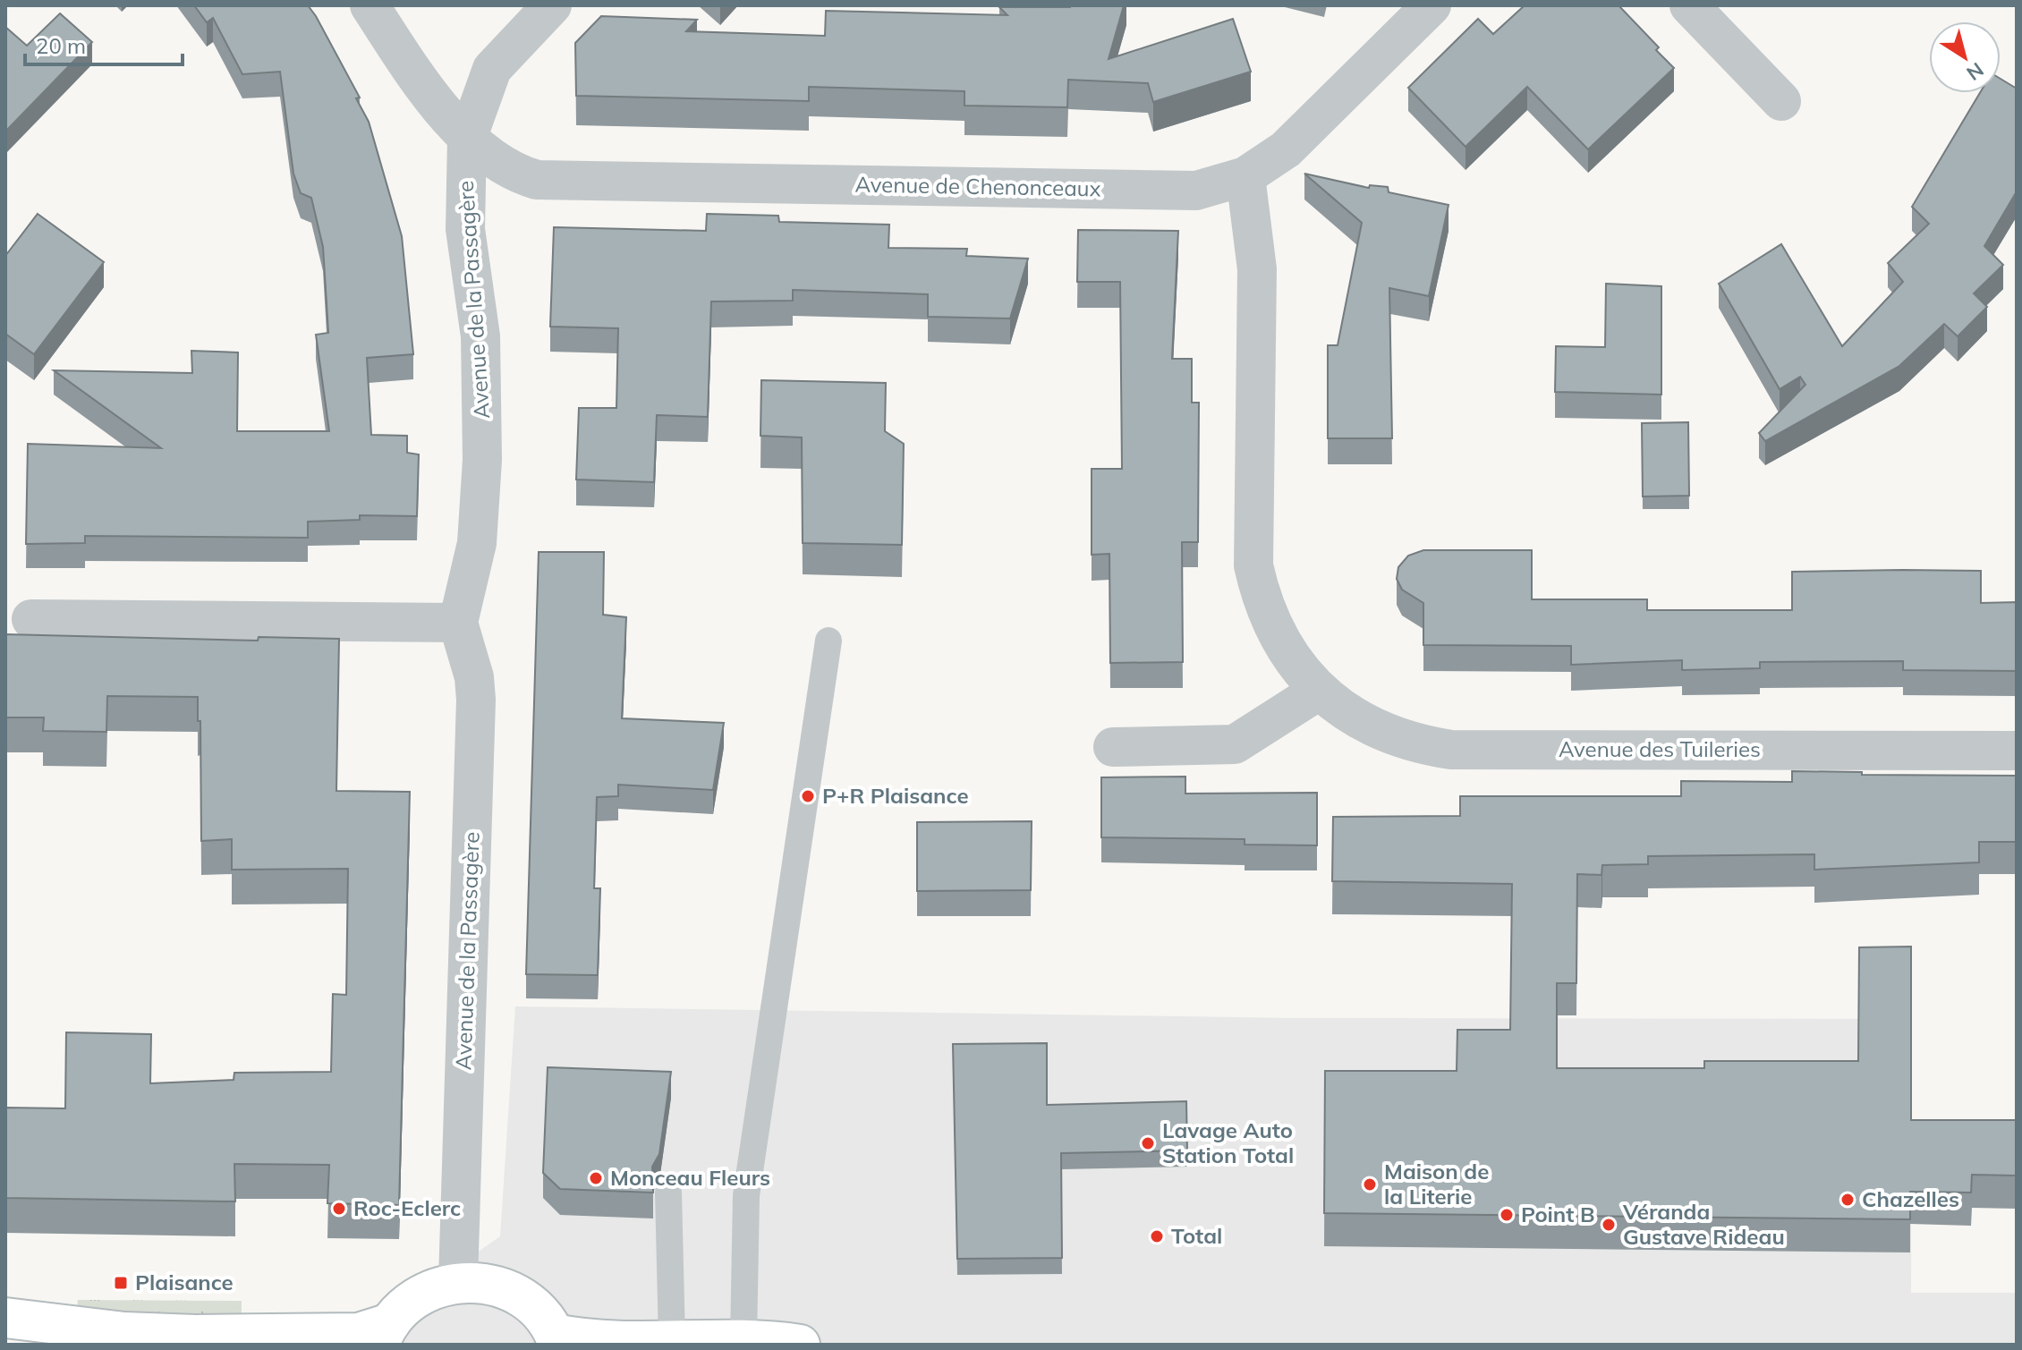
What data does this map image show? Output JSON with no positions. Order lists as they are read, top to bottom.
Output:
{
  "streets": {
    "street": ["Avenue de Chenonceaux", "Avenue de la Passagère", "Avenue des Tuileries"]
  },
  "crossings": [
    ["Avenue de Chenonceaux", "Avenue de la Passagère"],
    ["Avenue de Chenonceaux", "Avenue des Tuileries"]
  ],
  "places": {
    "other": [
      "P+R Plaisance",
      "Lavage Auto Station Total",
      "Monceau Fleurs",
      "Maison de la Literie",
      "Chazelles",
      "Roc-Eclerc",
      "Point B",
      "Véranda Gustave Rideau",
      "Total"
    ],
    "transit": ["Plaisance"]
  },
  "scale_bar": "20 m",
  "north": "bottom right"
}
